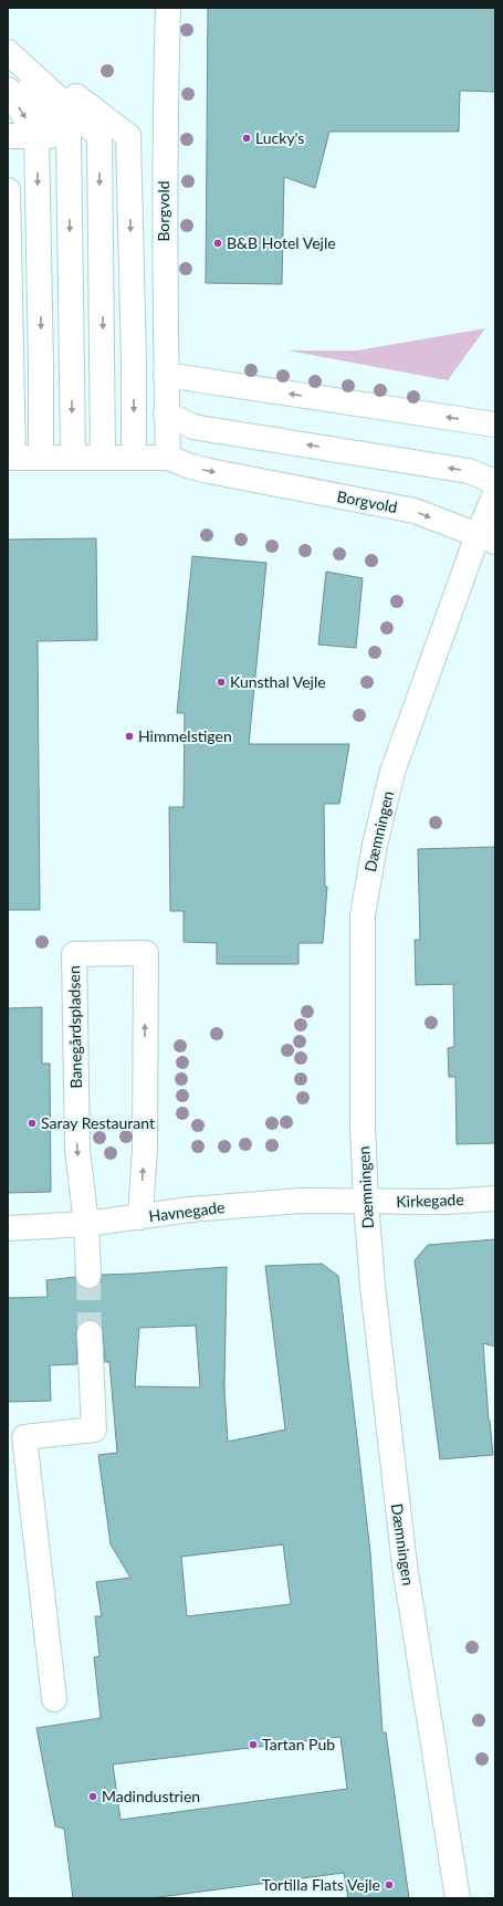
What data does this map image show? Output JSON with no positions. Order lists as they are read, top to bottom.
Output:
{
  "streets": {
    "street": [
      "Borgvold",
      "Dæmningen",
      "Banegårdspladsen",
      "Kirkegade",
      "Havnegade"
    ]
  },
  "crossings": [
    ["Borgvold", "Dæmningen"],
    ["Dæmningen", "Kirkegade"],
    ["Dæmningen", "Havnegade"],
    ["Banegårdspladsen", "Havnegade"],
    ["Kirkegade", "Havnegade"]
  ],
  "places": [
    "Lucky's",
    "B&B Hotel Vejle",
    "Kunsthal Vejle",
    "Himmelstigen",
    "Saray Restaurant",
    "Tartan Pub",
    "Madindustrien",
    "Tortilla Flats Vejle"
  ]
}
